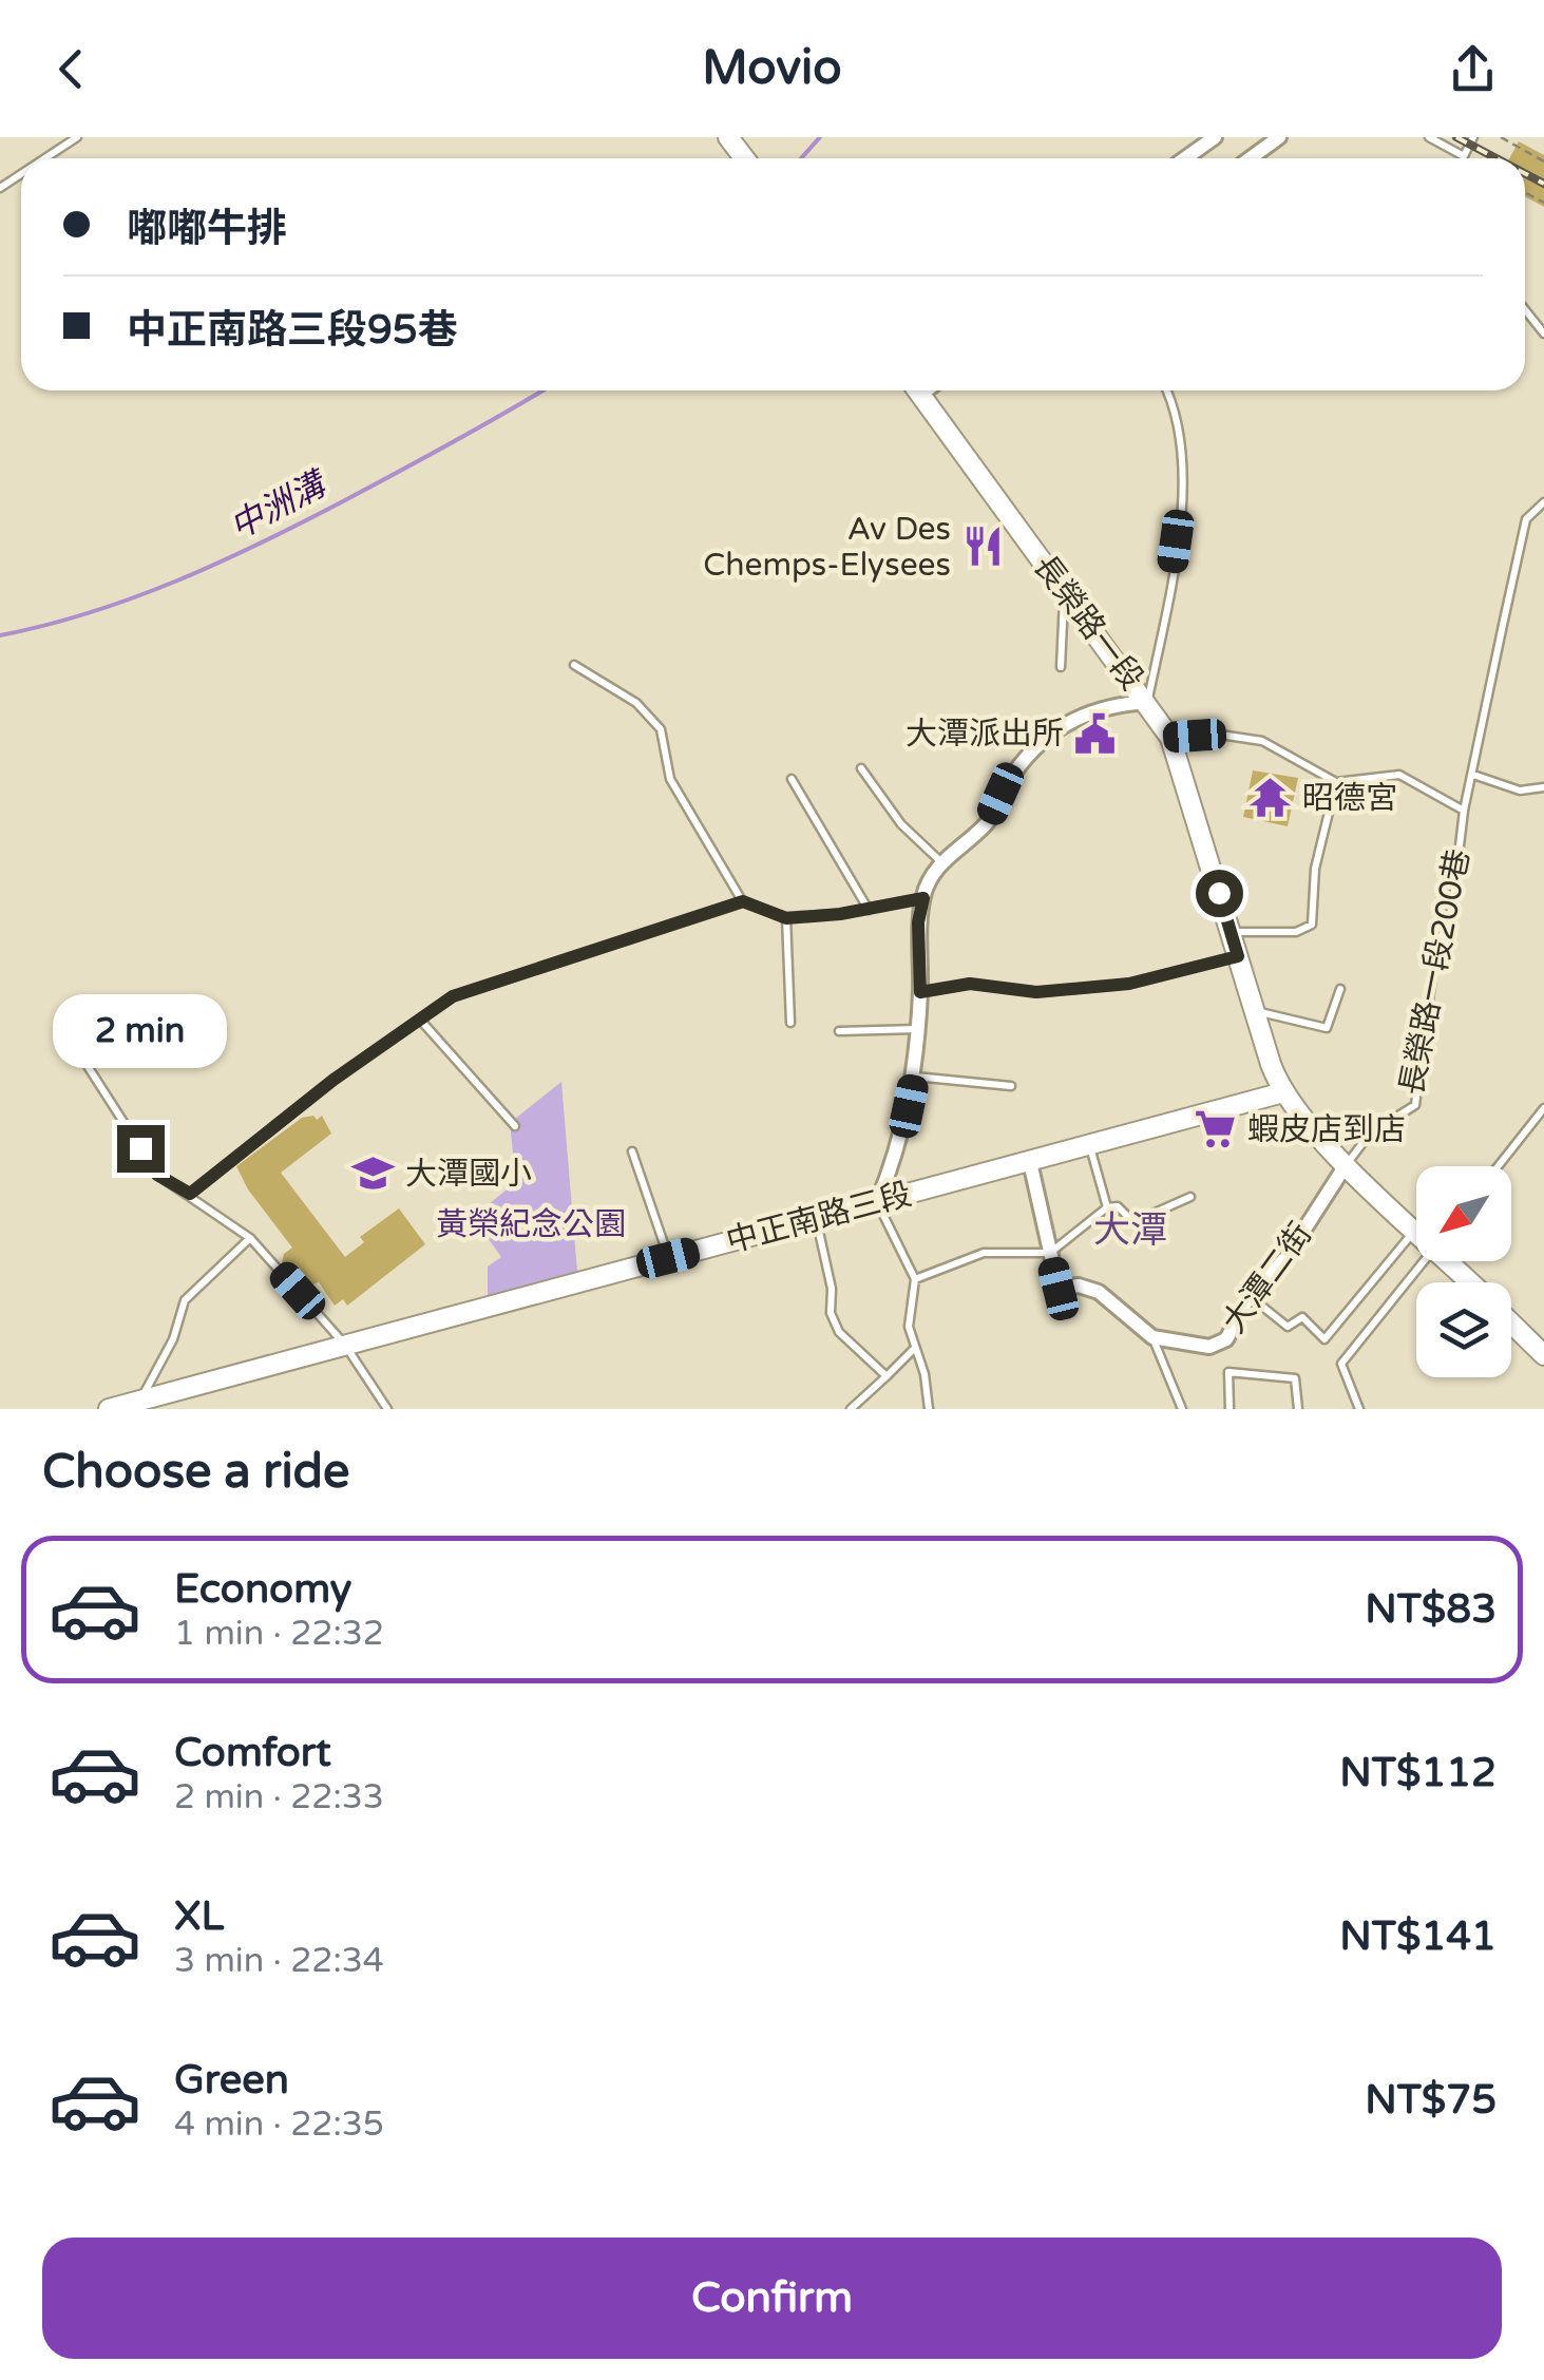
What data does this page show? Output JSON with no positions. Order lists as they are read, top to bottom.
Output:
{
  "streets": {
    "street": ["長榮路一段", "中正南路三段", "大潭二街"],
    "lane": ["長榮路一段200巷"]
  },
  "crossings": [
    ["長榮路一段", "長榮路一段200巷"],
    ["長榮路一段", "中正南路三段"],
    ["長榮路一段", "大潭二街"],
    ["長榮路一段200巷", "大潭二街"]
  ],
  "districts": ["大潭"],
  "water": ["中洲溝"],
  "parks": ["黃榮紀念公園"],
  "places": {
    "restaurant": ["Av Des Chemps-Elysees"],
    "public building": ["大潭派出所"],
    "temple": ["昭德宮"],
    "supermarket": ["蝦皮店到店"],
    "school or university": ["大潭國小"]
  },
  "north": "bottom left",
  "page": {
    "header": "Movio",
    "banner": ["嘟嘟牛排", "中正南路三段95巷"],
    "bubble": "2 min",
    "heading": "Choose a ride",
    "list": [
      {
        "name": "Economy",
        "note": "1 min · 22:32",
        "value": "NT$83"
      },
      {
        "name": "Comfort",
        "note": "2 min · 22:33",
        "value": "NT$112"
      },
      {
        "name": "XL",
        "note": "3 min · 22:34",
        "value": "NT$141"
      },
      {
        "name": "Green",
        "note": "4 min · 22:35",
        "value": "NT$75"
      }
    ],
    "buttons": "Confirm"
  }
}
